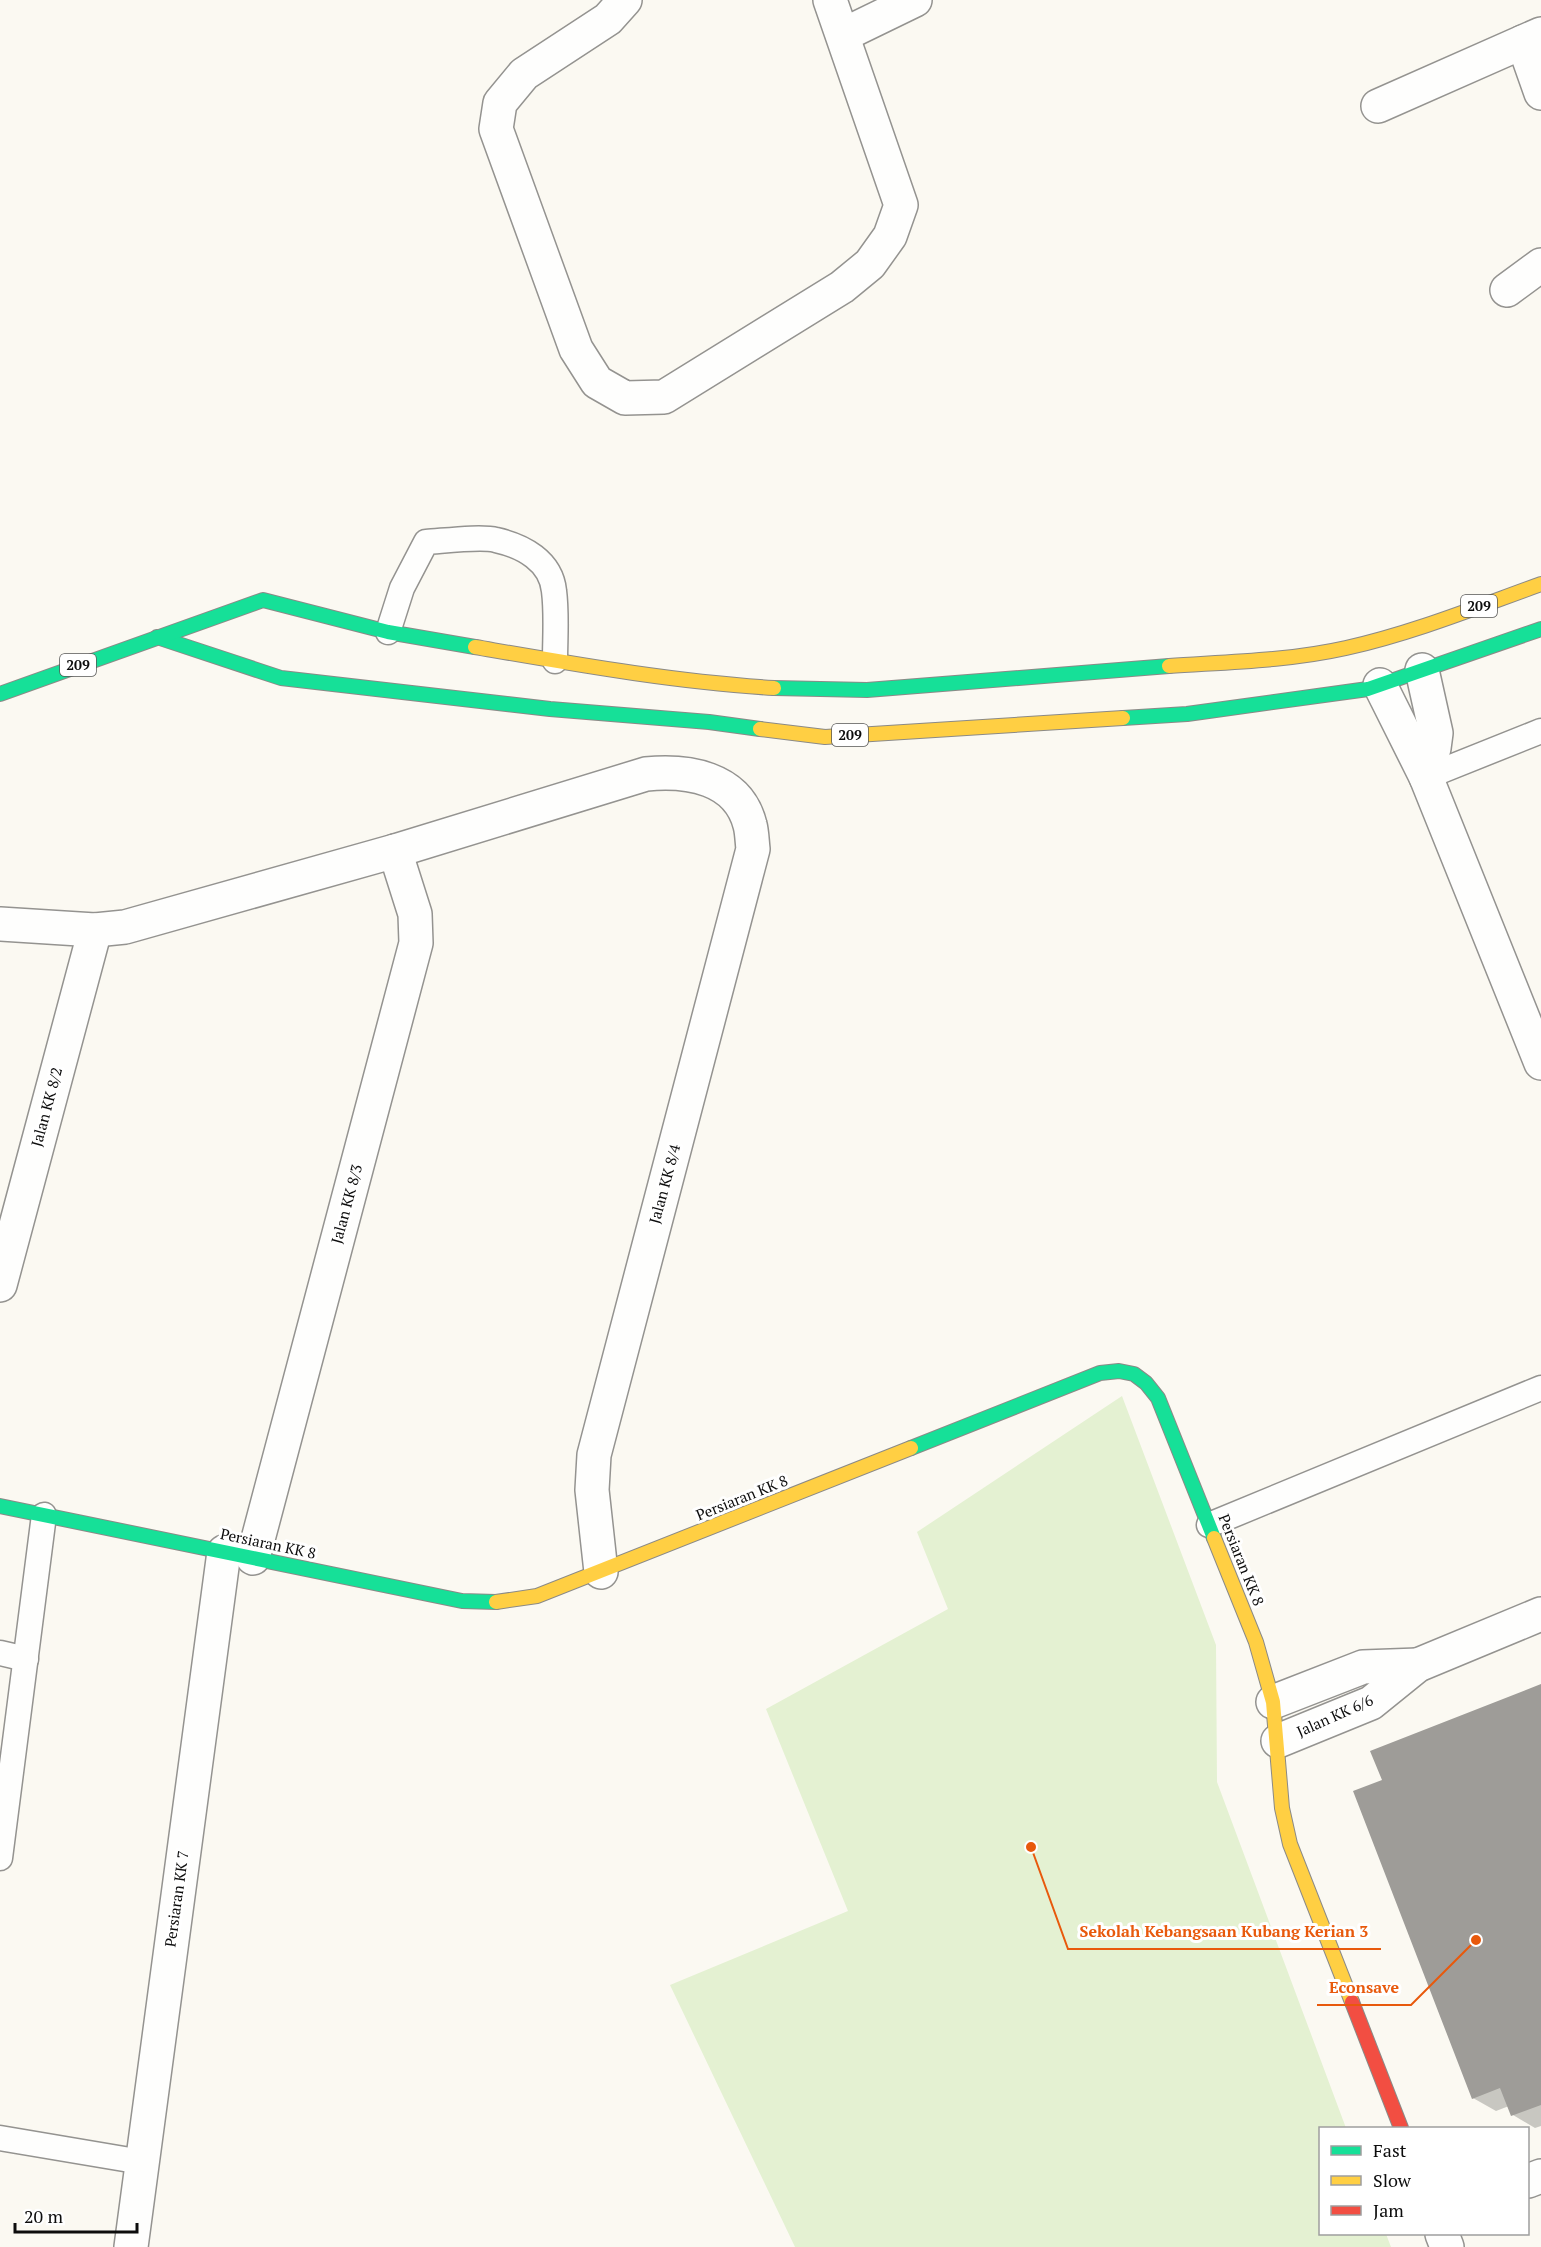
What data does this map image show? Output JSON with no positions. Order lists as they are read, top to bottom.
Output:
{
  "streets": {
    "main road": ["209", "Persiaran KK 8"],
    "street": [
      "Jalan KK 8/2",
      "Jalan KK 8/4",
      "Jalan KK 8/3",
      "Jalan KK 6/6",
      "Persiaran KK 7"
    ]
  },
  "crossings": [
    ["Jalan KK 8/4", "Jalan KK 8/3"],
    ["Jalan KK 8/4", "Persiaran KK 8"],
    ["Jalan KK 8/3", "Persiaran KK 8"],
    ["Jalan KK 8/3", "Persiaran KK 7"],
    ["Persiaran KK 8", "Jalan KK 6/6"],
    ["Persiaran KK 8", "Persiaran KK 7"]
  ],
  "places": ["Sekolah Kebangsaan Kubang Kerian 3", "Econsave"],
  "legend": ["Fast", "Slow", "Jam"],
  "scale_bar": "20 m"
}
